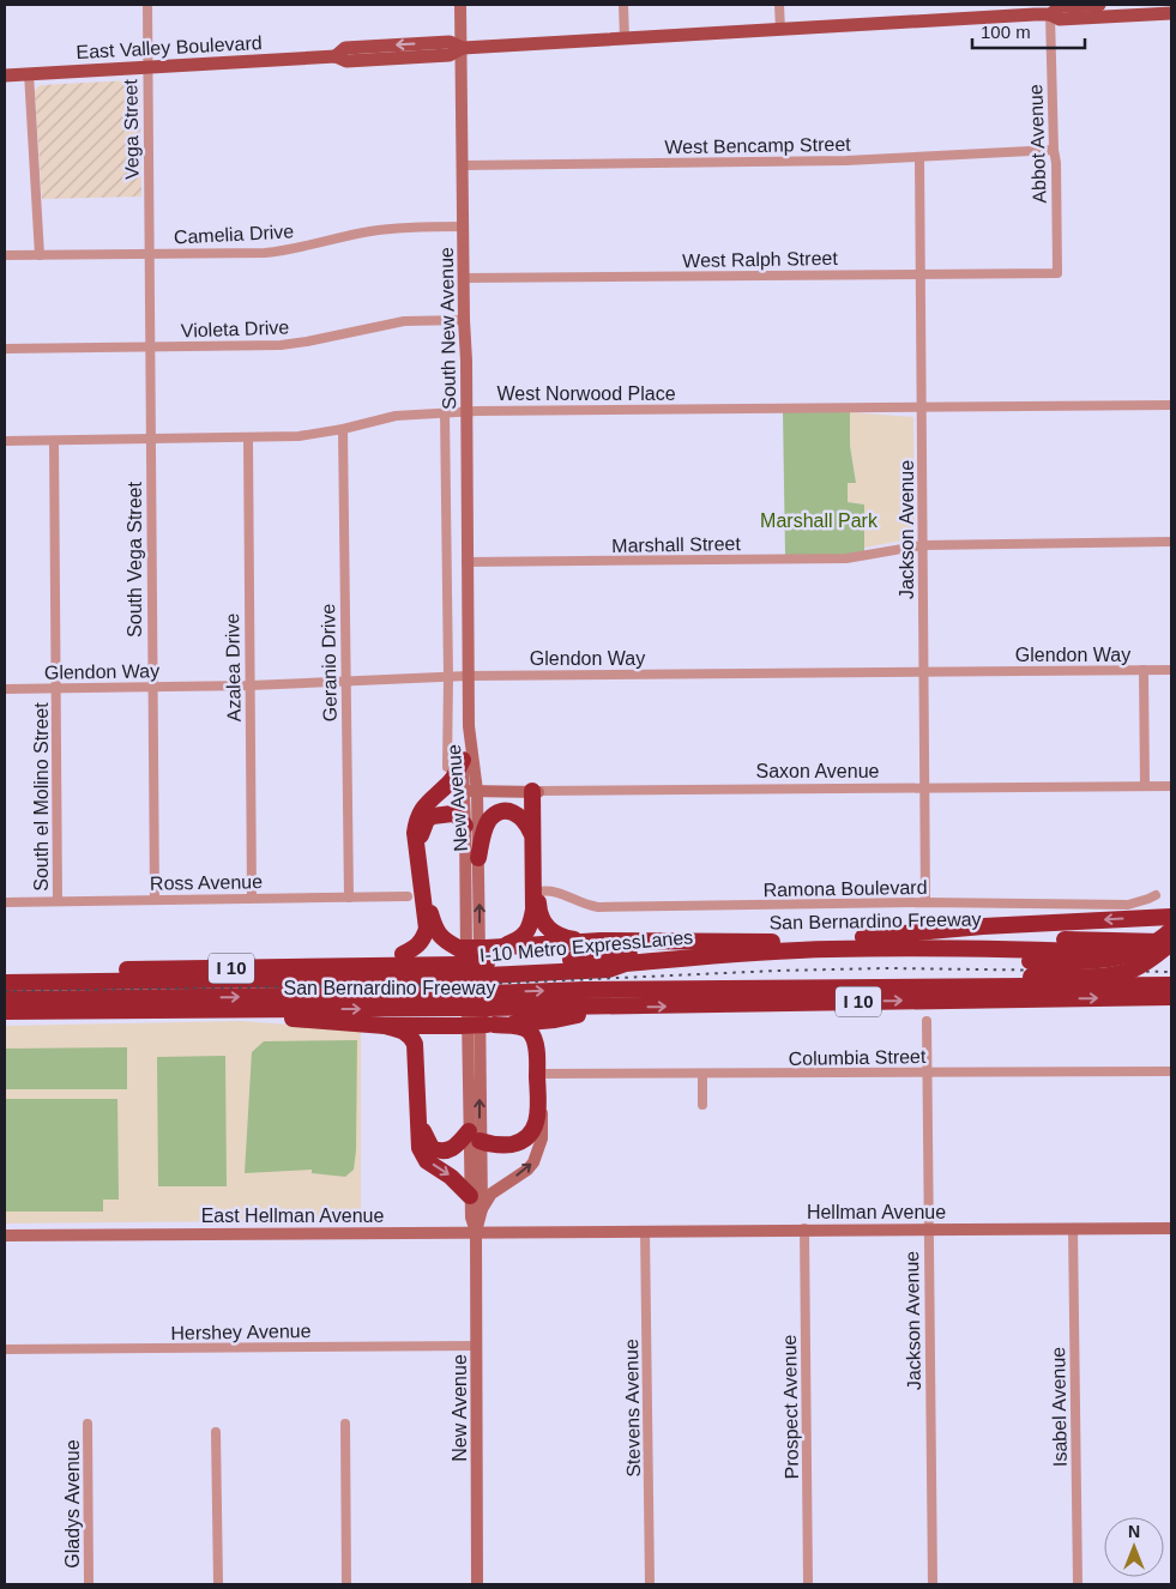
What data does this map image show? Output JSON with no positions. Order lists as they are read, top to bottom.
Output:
{
  "streets": {
    "highway": ["San Bernardino Freeway", "I-10 Metro ExpressLanes", "I 10"],
    "main road": [
      "East Valley Boulevard",
      "South New Avenue",
      "Saxon Avenue",
      "New Avenue",
      "Hellman Avenue",
      "East Hellman Avenue"
    ],
    "street": [
      "Vega Street",
      "Abbot Avenue",
      "West Bencamp Street",
      "Camelia Drive",
      "West Ralph Street",
      "Violeta Drive",
      "West Norwood Place",
      "Jackson Avenue",
      "Marshall Street",
      "South Vega Street",
      "Glendon Way",
      "Geranio Drive",
      "Azalea Drive",
      "South el Molino Street",
      "Ross Avenue",
      "Ramona Boulevard",
      "Columbia Street",
      "Hershey Avenue",
      "Prospect Avenue",
      "Isabel Avenue",
      "Stevens Avenue",
      "Gladys Avenue"
    ]
  },
  "crossings": [
    ["East Valley Boulevard", "Vega Street"],
    ["East Valley Boulevard", "Abbot Avenue"],
    ["East Valley Boulevard", "South New Avenue"],
    ["Vega Street", "Camelia Drive"],
    ["Vega Street", "South Vega Street"],
    ["Abbot Avenue", "West Bencamp Street"],
    ["Abbot Avenue", "West Ralph Street"],
    ["West Bencamp Street", "South New Avenue"],
    ["West Bencamp Street", "Jackson Avenue"],
    ["Camelia Drive", "South New Avenue"],
    ["Camelia Drive", "South Vega Street"],
    ["West Ralph Street", "South New Avenue"],
    ["West Ralph Street", "Jackson Avenue"],
    ["Violeta Drive", "South New Avenue"],
    ["Violeta Drive", "South Vega Street"],
    ["South New Avenue", "West Norwood Place"],
    ["South New Avenue", "Marshall Street"],
    ["South New Avenue", "Glendon Way"],
    ["West Norwood Place", "Jackson Avenue"],
    ["West Norwood Place", "South Vega Street"],
    ["West Norwood Place", "Geranio Drive"],
    ["West Norwood Place", "Azalea Drive"],
    ["West Norwood Place", "South el Molino Street"],
    ["Jackson Avenue", "Marshall Street"],
    ["Jackson Avenue", "Glendon Way"],
    ["Jackson Avenue", "Saxon Avenue"],
    ["Jackson Avenue", "Ramona Boulevard"],
    ["Jackson Avenue", "Columbia Street"],
    ["Jackson Avenue", "Hellman Avenue"],
    ["South Vega Street", "Glendon Way"],
    ["South Vega Street", "Ross Avenue"],
    ["Glendon Way", "Geranio Drive"],
    ["Glendon Way", "Azalea Drive"],
    ["Glendon Way", "South el Molino Street"],
    ["Geranio Drive", "Ross Avenue"],
    ["Azalea Drive", "Ross Avenue"],
    ["Saxon Avenue", "New Avenue"],
    ["South el Molino Street", "Ross Avenue"],
    ["New Avenue", "San Bernardino Freeway"],
    ["New Avenue", "I-10 Metro ExpressLanes"],
    ["New Avenue", "East Hellman Avenue"],
    ["New Avenue", "Hershey Avenue"],
    ["San Bernardino Freeway", "I-10 Metro ExpressLanes"],
    ["Hellman Avenue", "East Hellman Avenue"],
    ["Hellman Avenue", "Prospect Avenue"],
    ["Hellman Avenue", "Isabel Avenue"],
    ["Hellman Avenue", "Stevens Avenue"]
  ],
  "parks": ["Marshall Park"],
  "scale_bar": "100 m",
  "north": "top"
}
